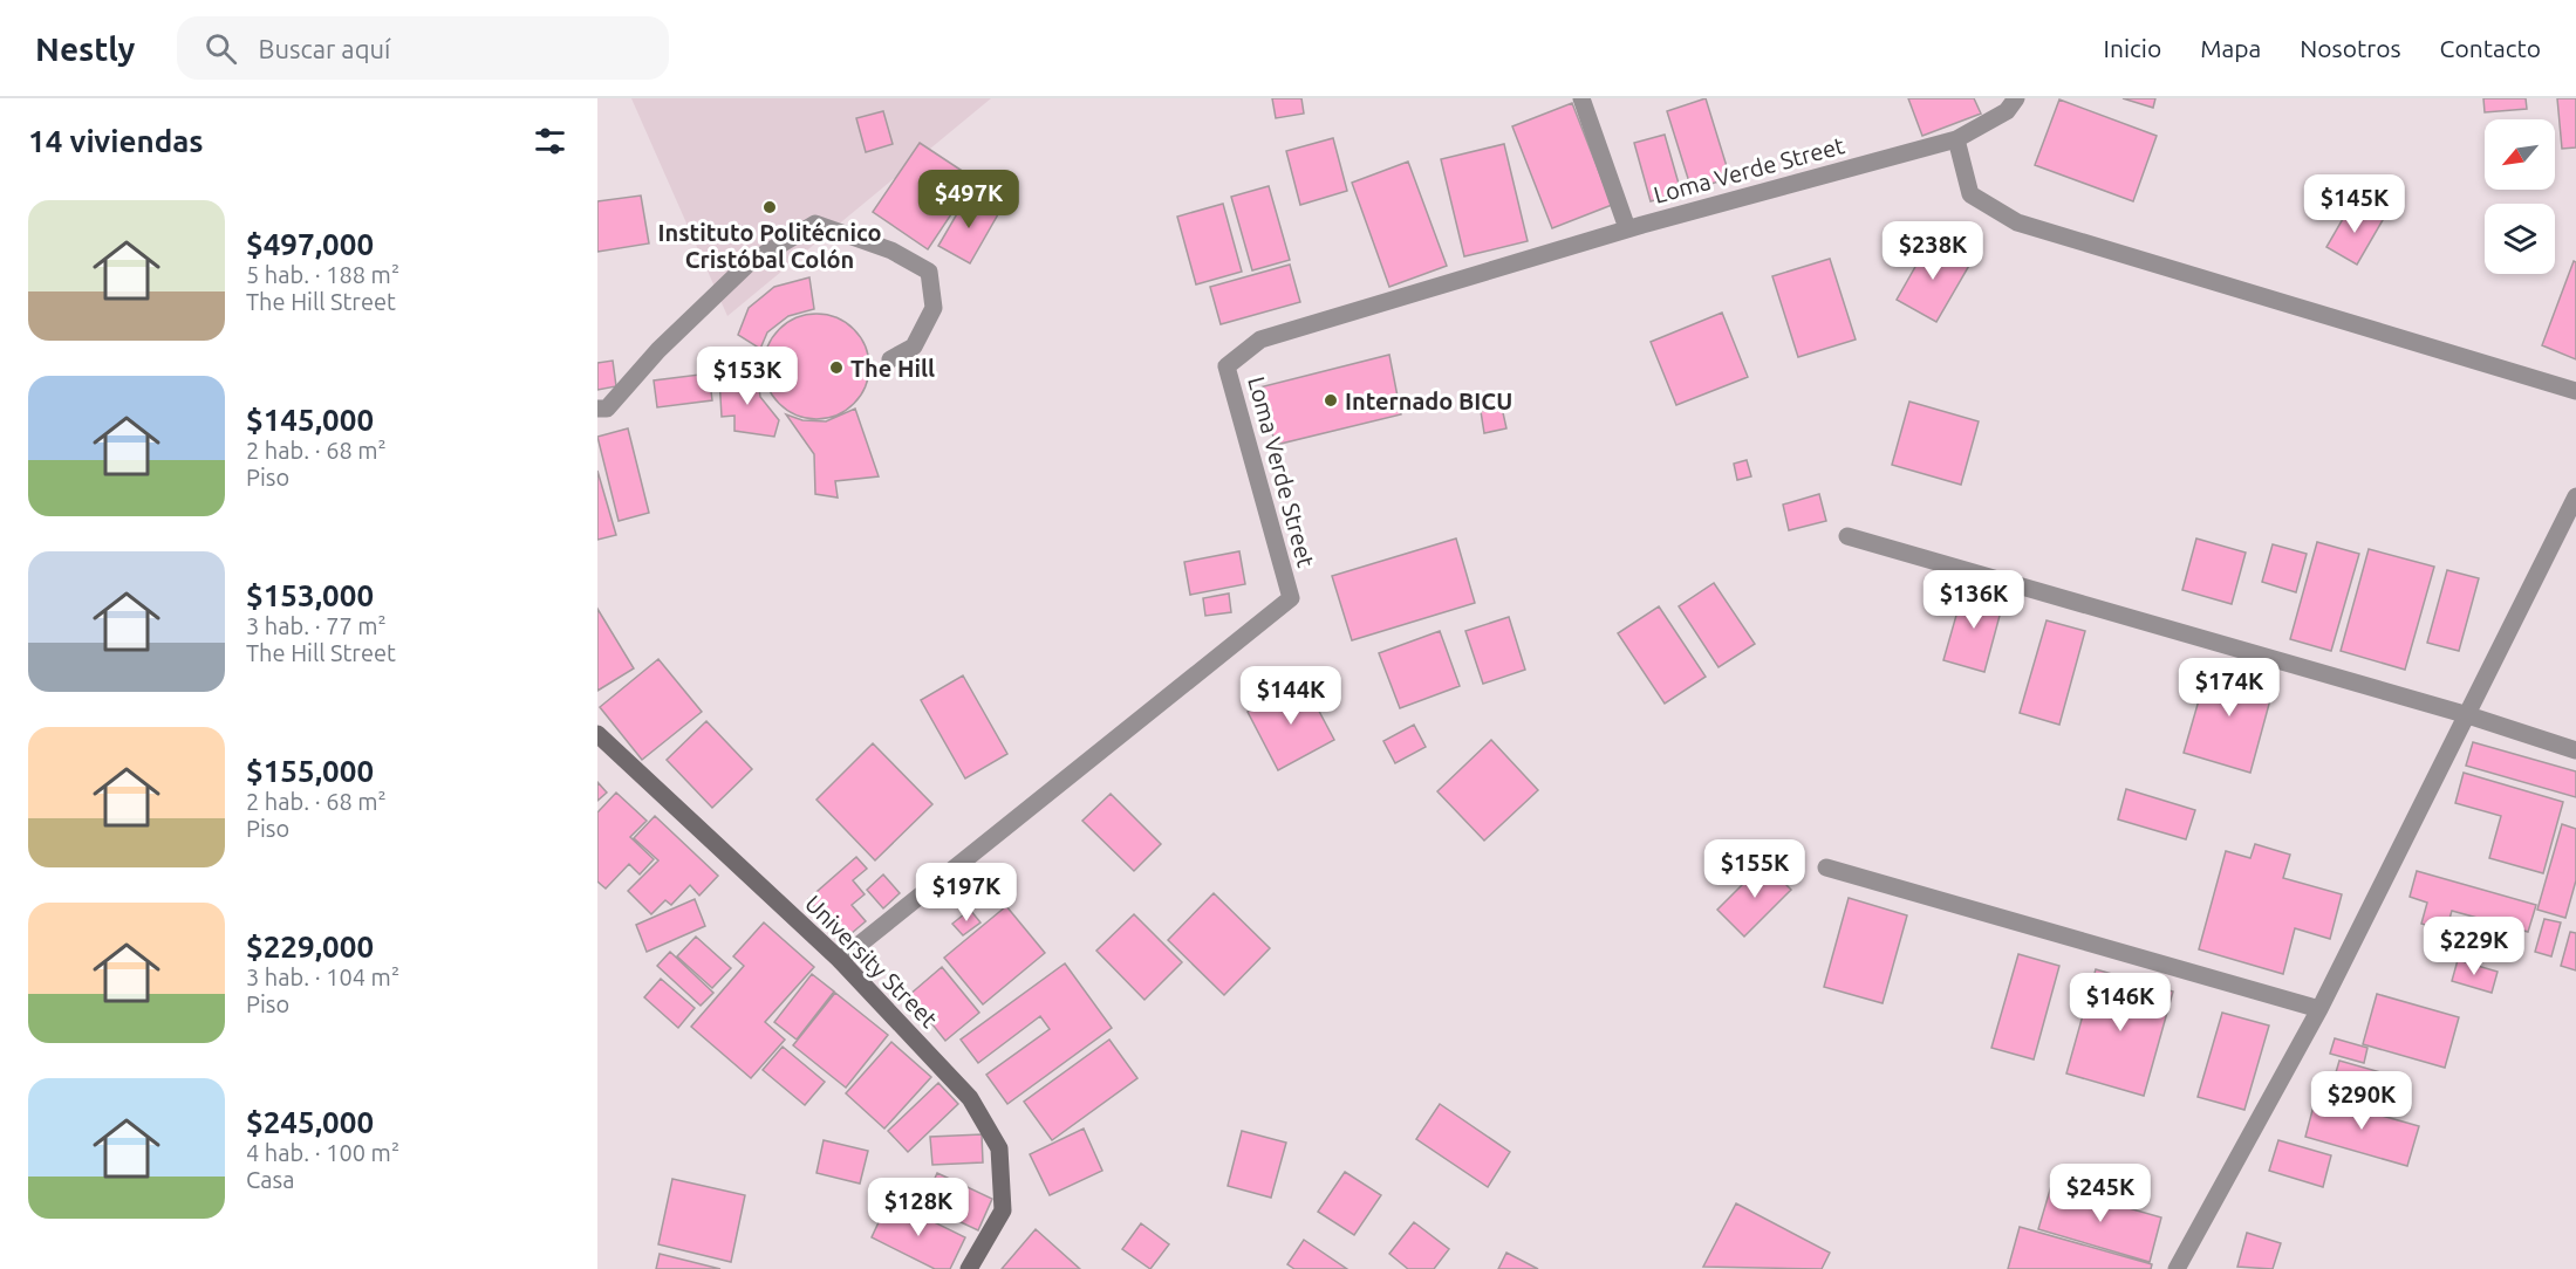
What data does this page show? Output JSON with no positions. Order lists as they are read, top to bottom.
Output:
{
  "streets": {
    "street": ["Loma Verde Street", "University Street"]
  },
  "crossings": [
    ["Loma Verde Street", "University Street"]
  ],
  "places": ["Instituto Politécnico Cristóbal Colón", "The Hill", "Internado BICU"],
  "north": "bottom left",
  "page": {
    "header": "Nestly",
    "search": "Buscar aquí",
    "nav": [
      "Inicio",
      "Mapa",
      "Nosotros",
      "Contacto"
    ],
    "heading": "14 viviendas",
    "price": [
      "$497K",
      "$145K",
      "$238K",
      "$153K",
      "$136K",
      "$174K",
      "$144K",
      "$155K",
      "$197K",
      "$229K",
      "$146K",
      "$290K",
      "$245K",
      "$128K"
    ],
    "list": [
      {
        "name": "$497,000",
        "note": "5 hab. · 188 m² · The Hill Street"
      },
      {
        "name": "$145,000",
        "note": "2 hab. · 68 m² · Piso"
      },
      {
        "name": "$153,000",
        "note": "3 hab. · 77 m² · The Hill Street"
      },
      {
        "name": "$155,000",
        "note": "2 hab. · 68 m² · Piso"
      },
      {
        "name": "$229,000",
        "note": "3 hab. · 104 m² · Piso"
      },
      {
        "name": "$245,000",
        "note": "4 hab. · 100 m² · Casa"
      }
    ]
  }
}
